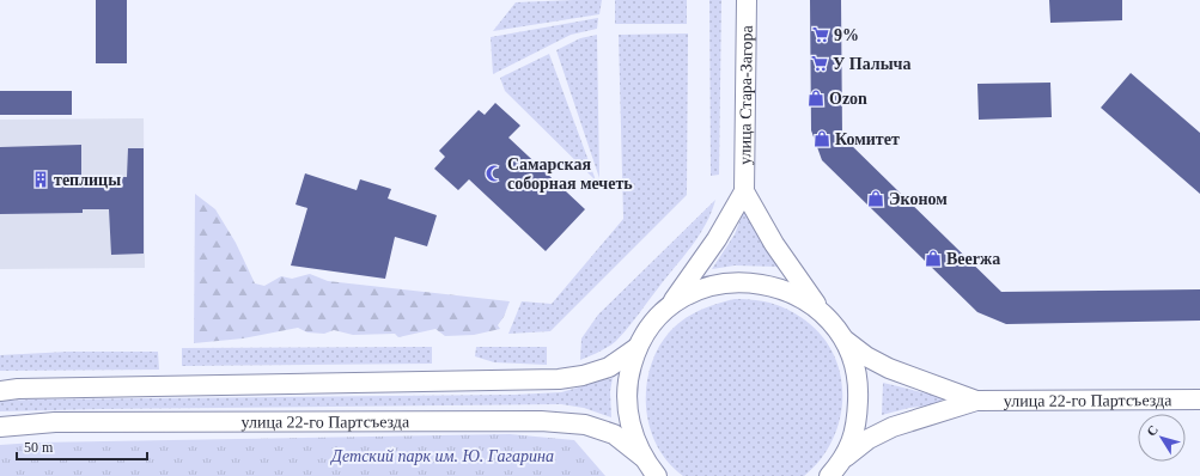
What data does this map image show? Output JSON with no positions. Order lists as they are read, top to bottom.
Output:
{
  "streets": {
    "street": ["улица Стара-Загора", "улица 22-го Партсъезда"]
  },
  "parks": ["Детский парк им. Ю. Гагарина"],
  "places": {
    "supermarket": ["9%", "У Палыча"],
    "shop": [
      "Ozon",
      "Комитет",
      "Эконом",
      "Beerжа"
    ],
    "mosque": ["Самарская соборная мечеть"],
    "building": ["теплицы"]
  },
  "scale_bar": "50 m",
  "north": "top left"
}
